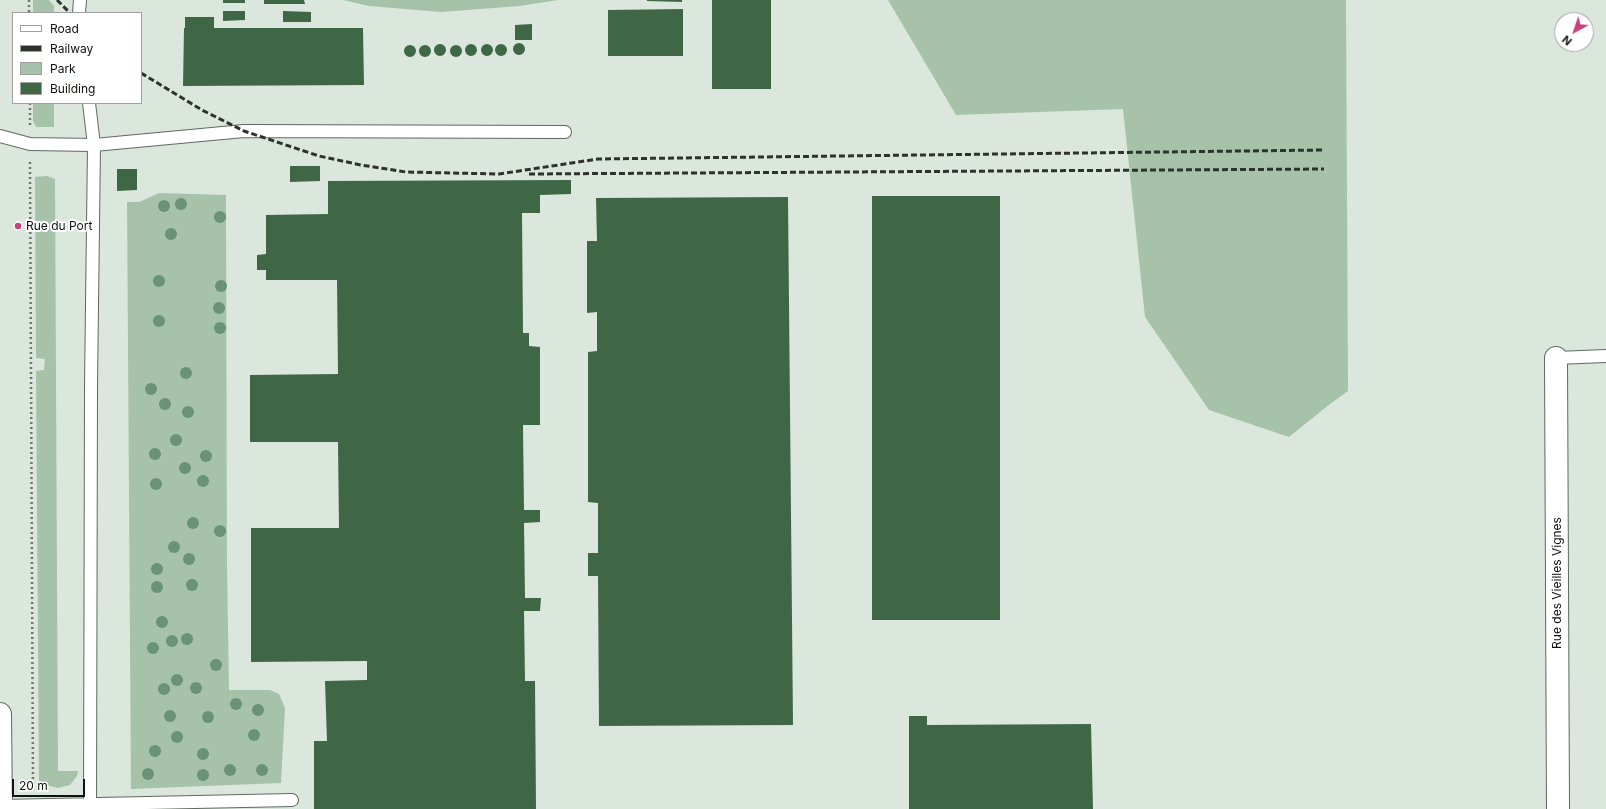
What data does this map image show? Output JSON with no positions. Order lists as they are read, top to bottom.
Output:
{
  "streets": {
    "street": ["Rue des Vieilles Vignes"]
  },
  "places": ["Rue du Port"],
  "legend": [
    "Road",
    "Railway",
    "Park",
    "Building"
  ],
  "scale_bar": "20 m",
  "north": "bottom left"
}
